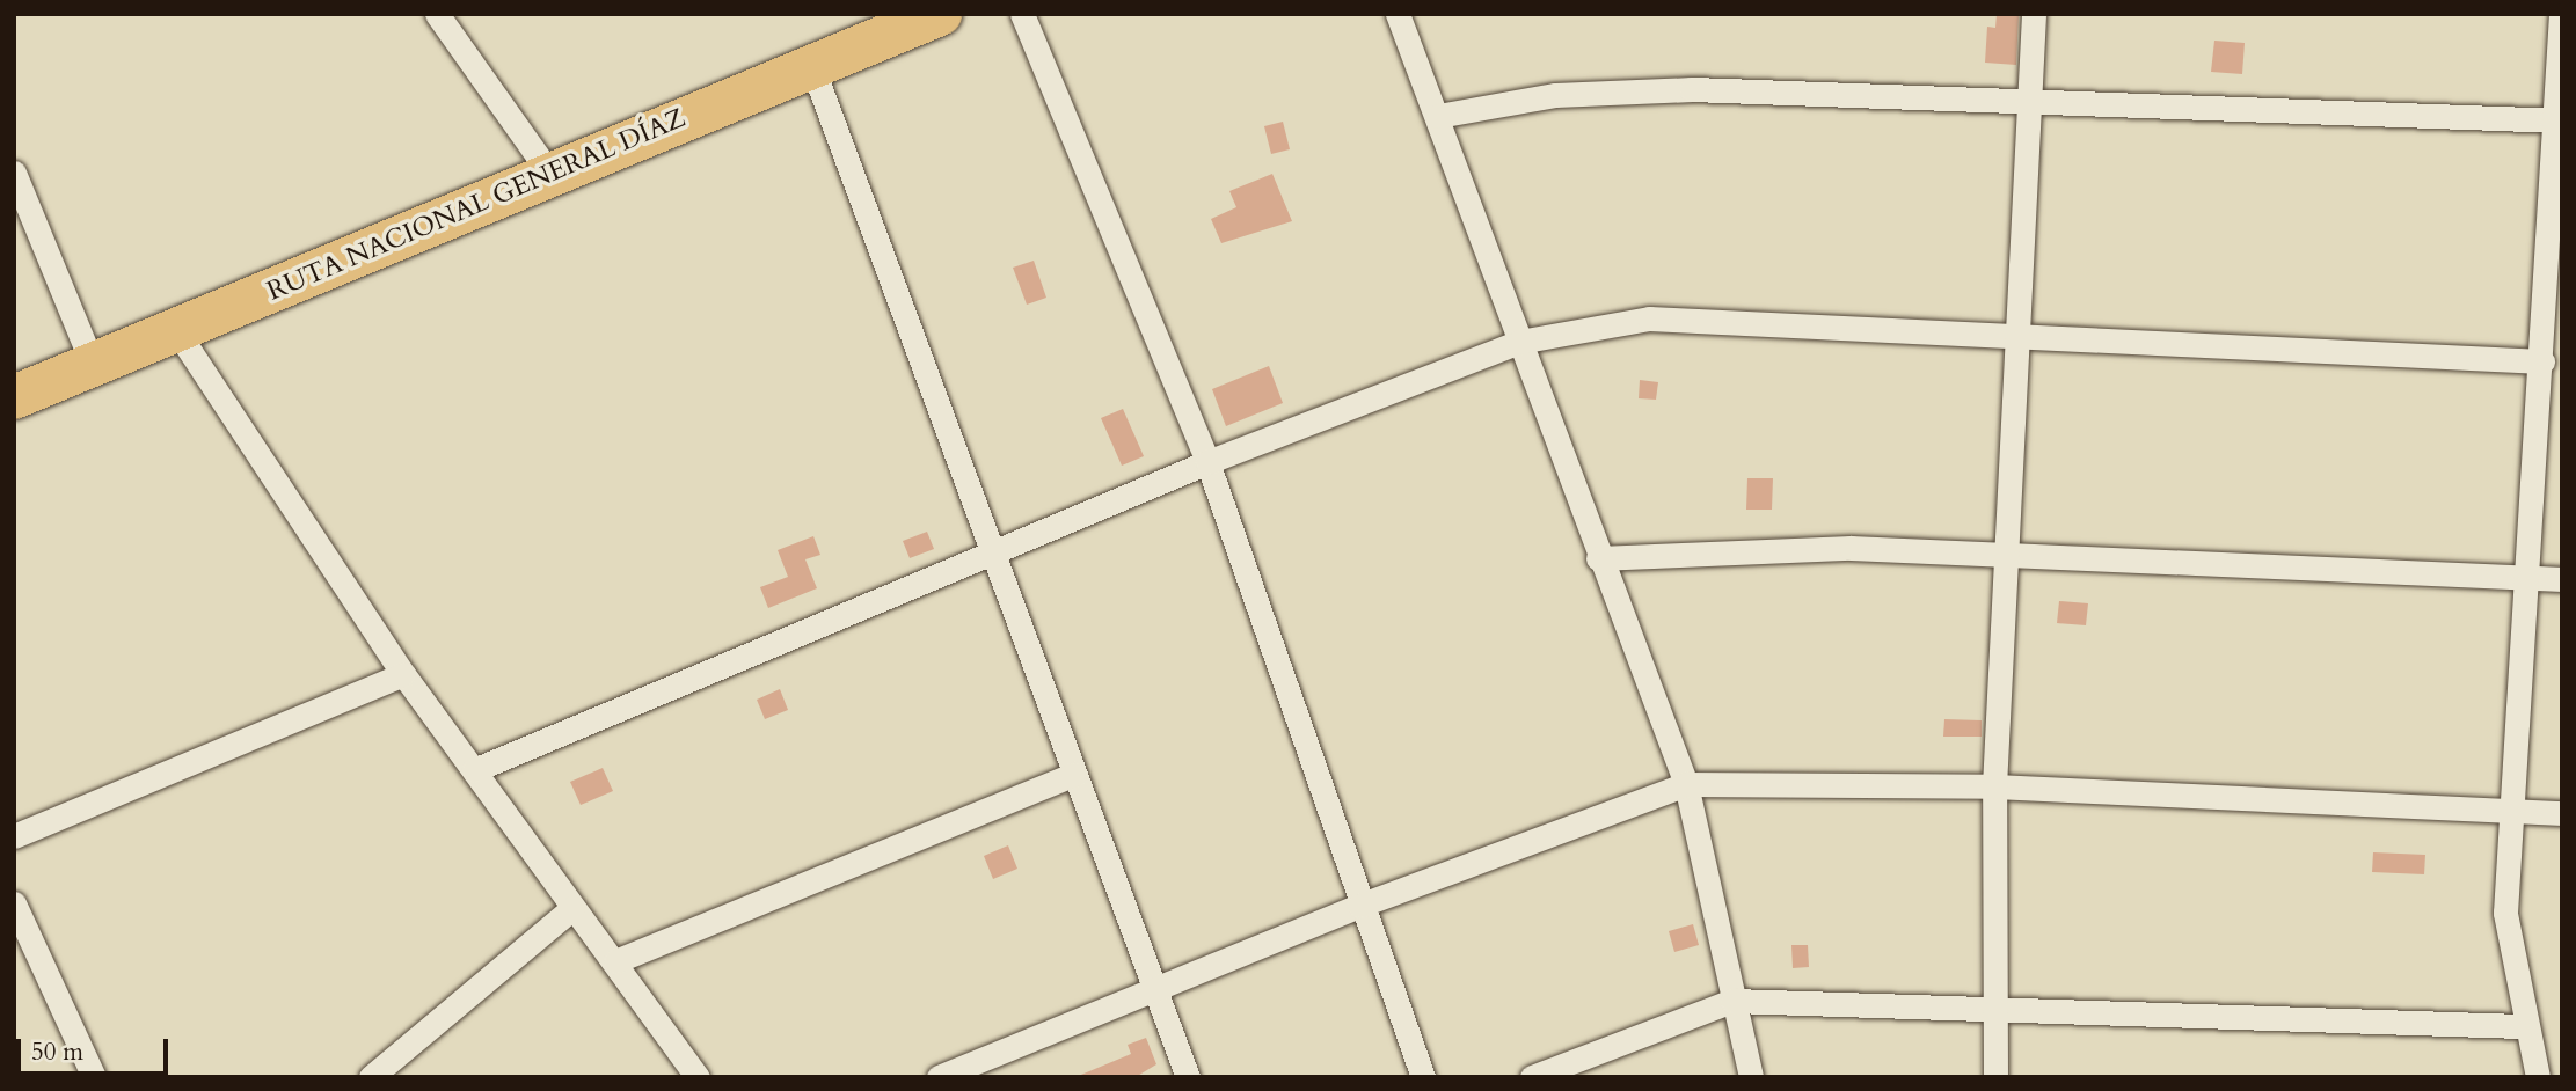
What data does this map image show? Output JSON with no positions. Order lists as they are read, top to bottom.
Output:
{
  "streets": {
    "highway": ["RUTA NACIONAL GENERAL DÍAZ"]
  },
  "scale_bar": "50 m"
}
